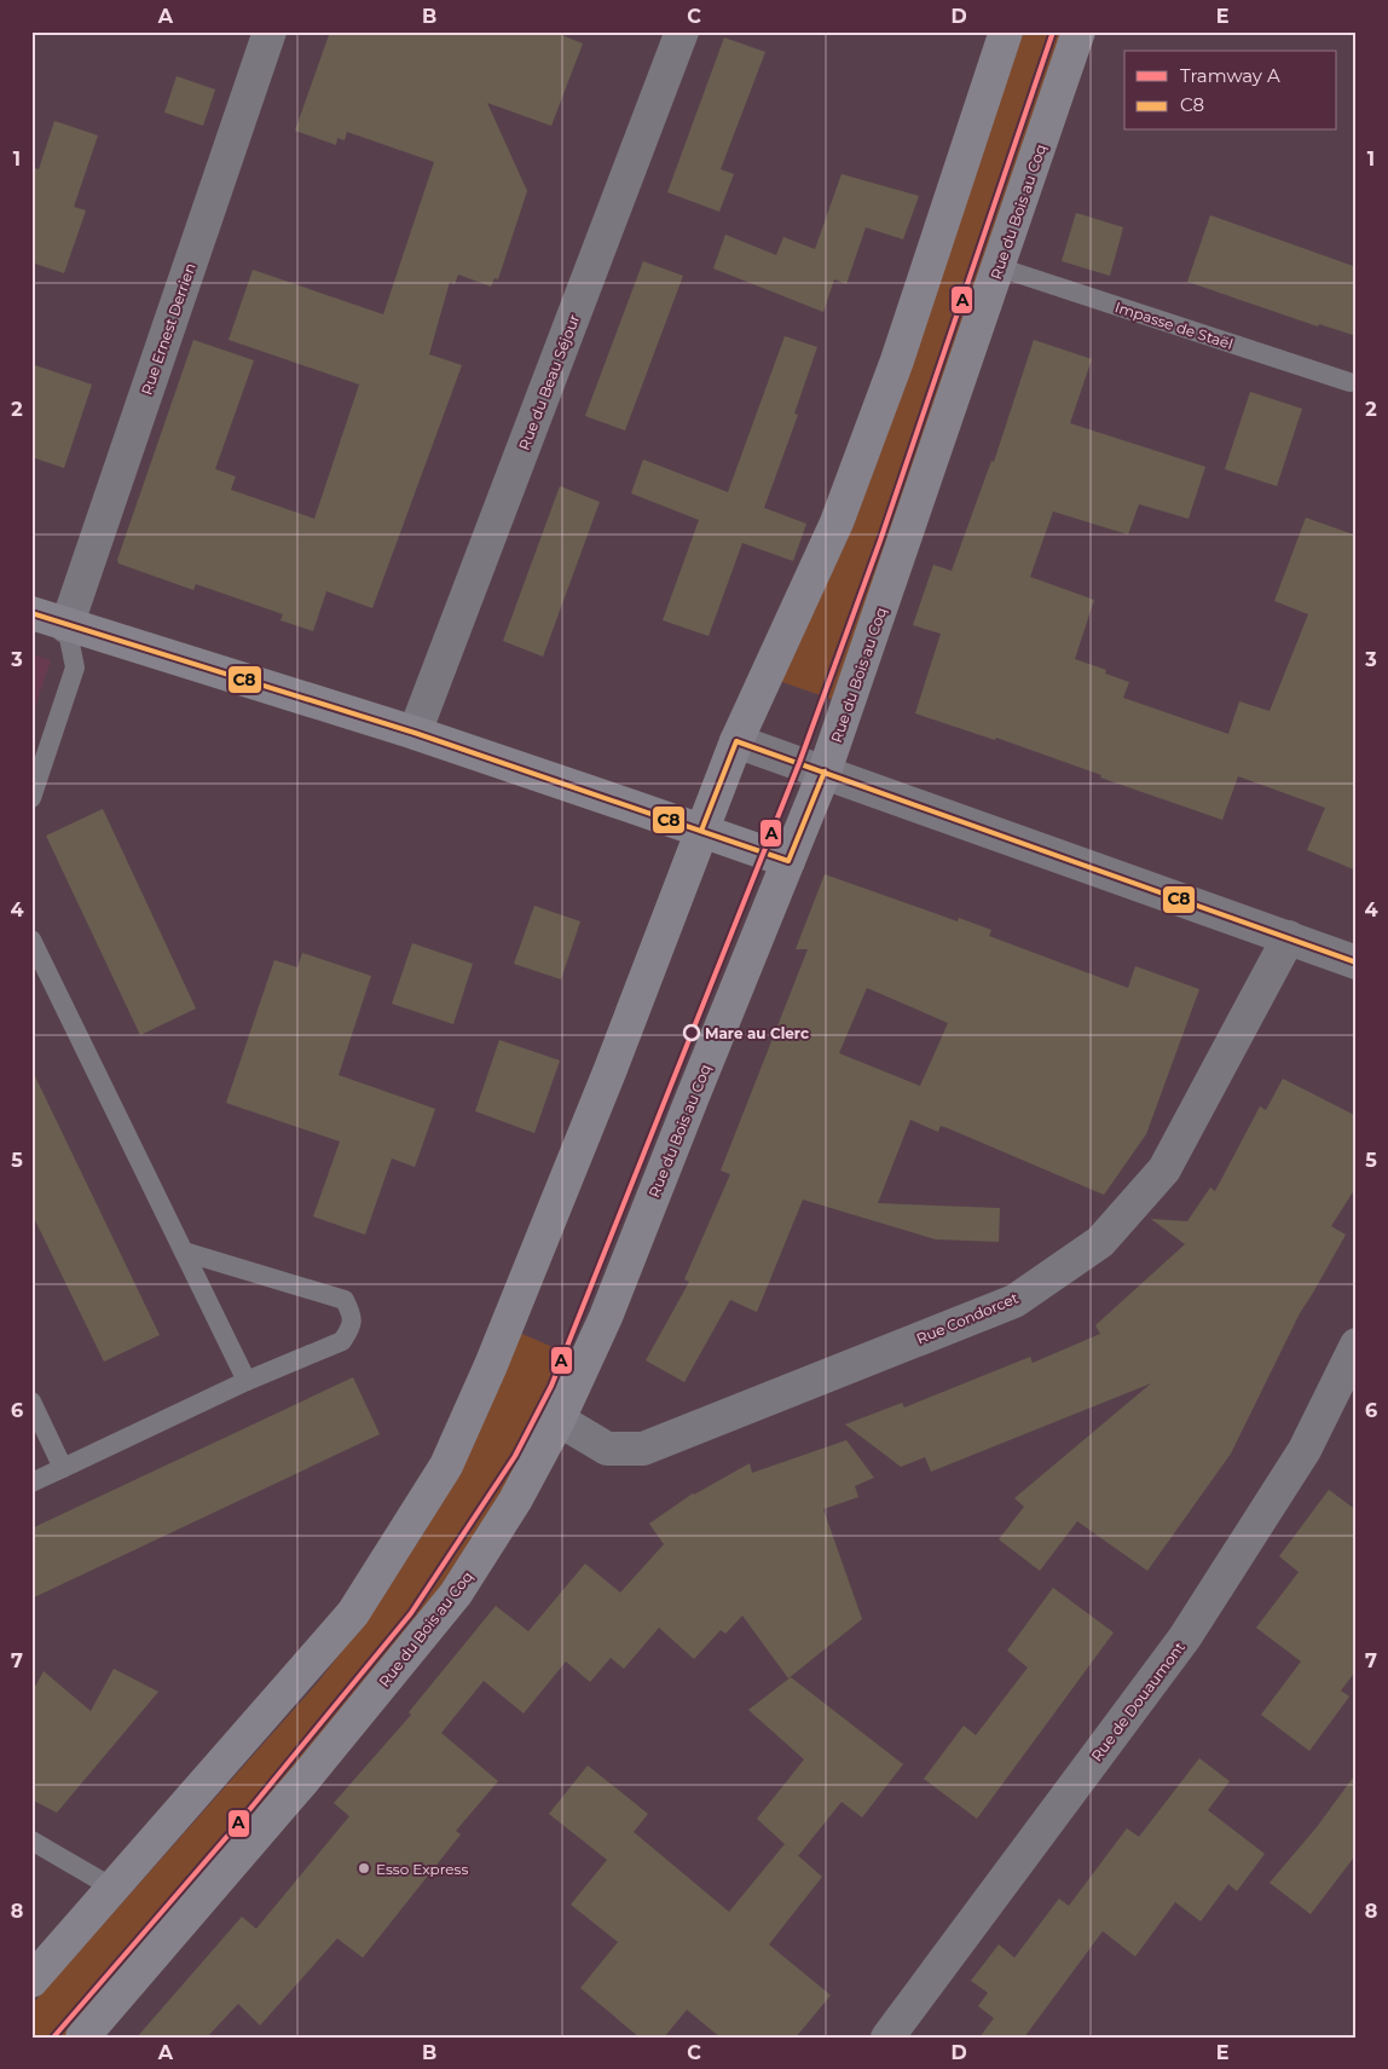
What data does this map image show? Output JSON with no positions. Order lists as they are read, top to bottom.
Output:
{
  "streets": {
    "main road": ["Rue du Bois au Coq"],
    "street": [
      "Rue Ernest Derrien",
      "Rue du Beau Séjour",
      "Rue Condorcet",
      "Rue de Douaumont"
    ],
    "lane": ["Impasse de Staël"]
  },
  "crossings": [
    ["Rue du Bois au Coq", "Impasse de Staël"],
    ["Rue du Bois au Coq", "Rue Condorcet"]
  ],
  "places": ["Mare au Clerc", "Esso Express"],
  "lines": ["tram line A", "transit line C8"],
  "legend": ["Tramway A", "C8"],
  "grid": {
    "columns": [
      "A",
      "B",
      "C",
      "D",
      "E"
    ],
    "rows": [
      "1",
      "2",
      "3",
      "4",
      "5",
      "6",
      "7",
      "8"
    ]
  }
}
